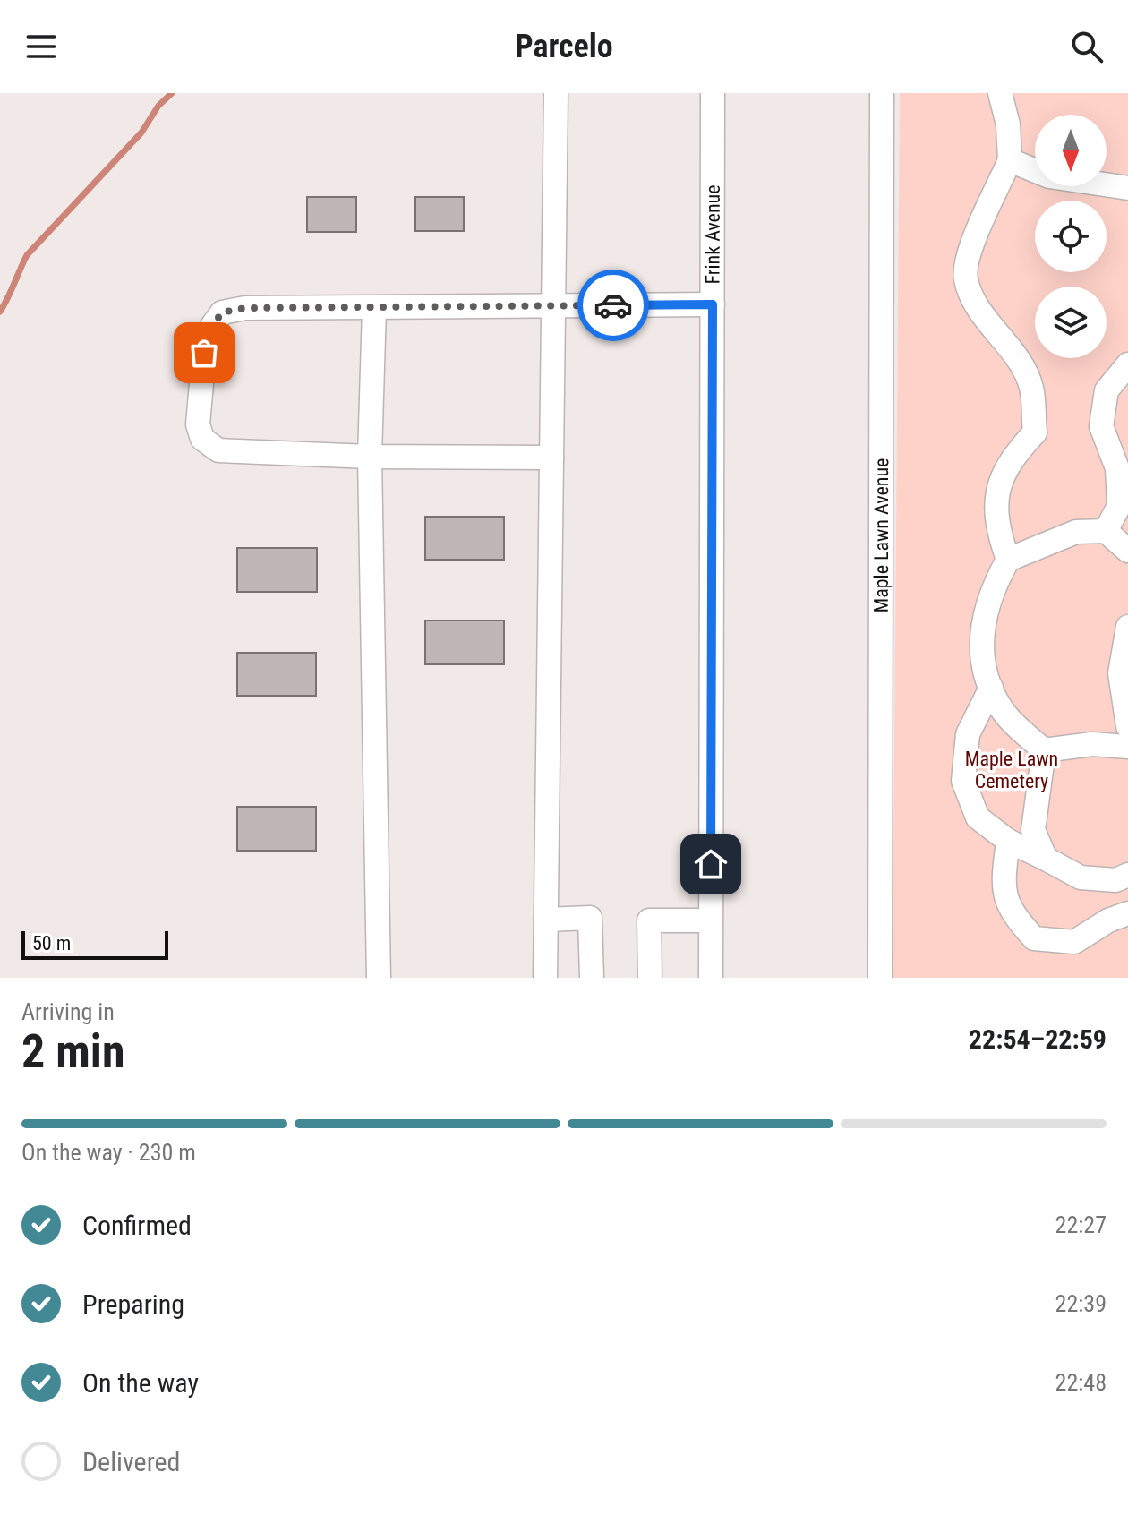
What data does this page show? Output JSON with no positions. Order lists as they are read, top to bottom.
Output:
{
  "streets": {
    "street": ["Frink Avenue", "Maple Lawn Avenue"]
  },
  "parks": ["Maple Lawn Cemetery"],
  "scale_bar": "50 m",
  "north": "bottom",
  "page": {
    "header": "Parcelo",
    "scale": "50 m",
    "heading": ["2 min", "Arriving in", "22:54–22:59"],
    "bar": "On the way · 230 m",
    "list": [
      ["Confirmed", "22:27"],
      ["Preparing", "22:39"],
      ["On the way", "22:48"],
      "Delivered"
    ]
  }
}
